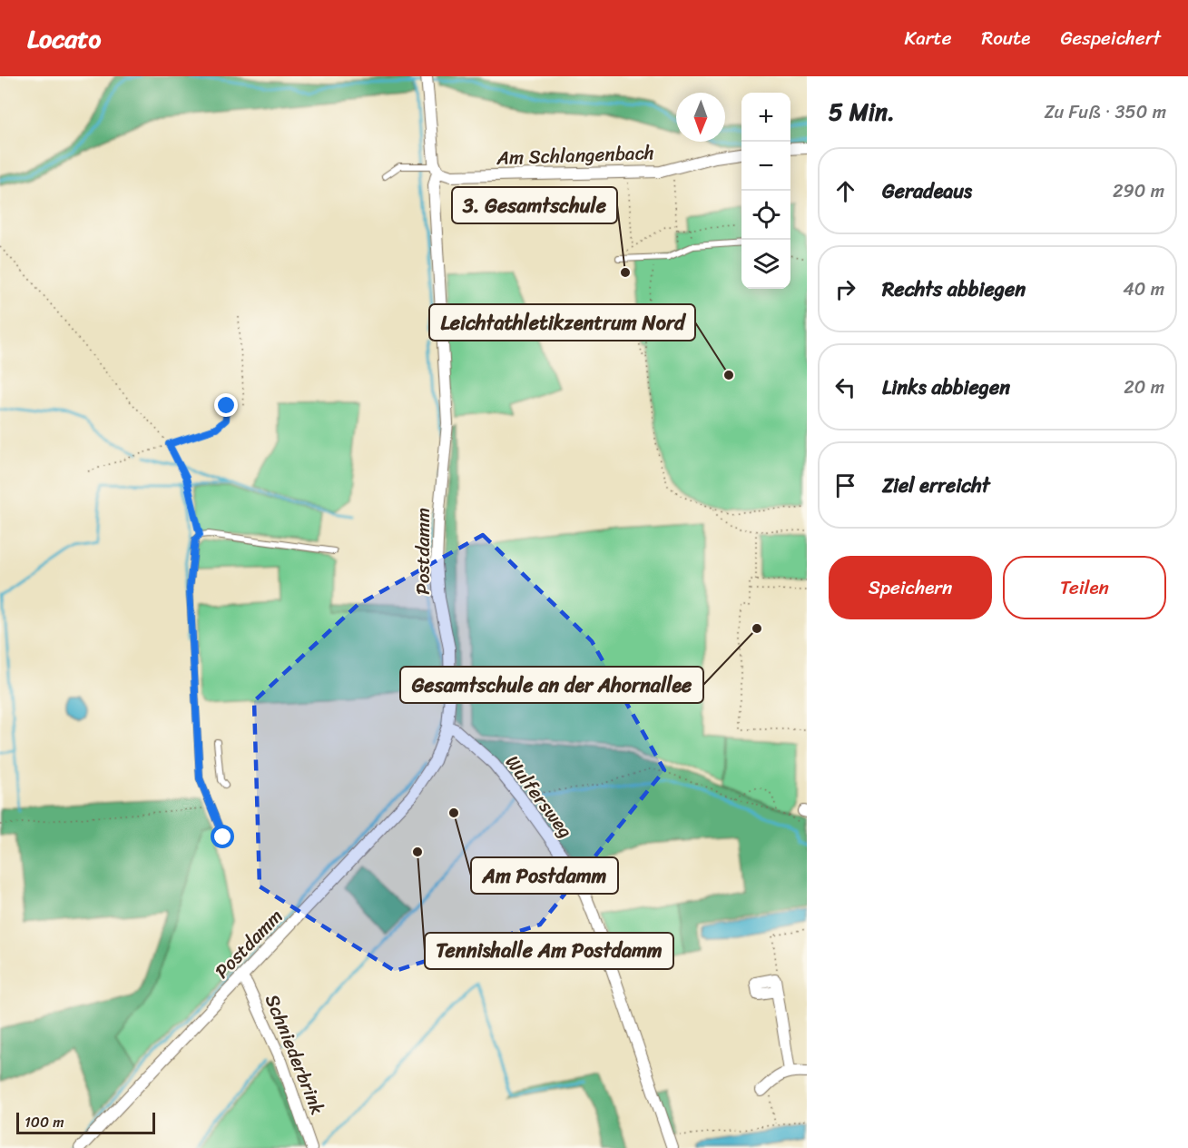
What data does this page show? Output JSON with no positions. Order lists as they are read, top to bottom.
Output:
{
  "streets": {
    "street": [
      "Am Schlangenbach",
      "Postdamm",
      "Wulfersweg",
      "Schniederbrink"
    ]
  },
  "crossings": [
    ["Am Schlangenbach", "Postdamm"],
    ["Postdamm", "Wulfersweg"],
    ["Postdamm", "Schniederbrink"]
  ],
  "places": [
    "3. Gesamtschule",
    "Leichtathletikzentrum Nord",
    "Gesamtschule an der Ahornallee",
    "Am Postdamm",
    "Tennishalle Am Postdamm"
  ],
  "scale_bar": "100 m",
  "north": "bottom",
  "page": {
    "header": "Locato",
    "nav": ["Karte", "Route", "Gespeichert"],
    "heading": ["5 Min.", "Zu Fuß · 350 m"],
    "map_buttons": ["+", "−"],
    "list": [
      ["Geradeaus", "290 m"],
      ["Rechts abbiegen", "40 m"],
      ["Links abbiegen", "20 m"],
      "Ziel erreicht"
    ],
    "buttons": ["Speichern", "Teilen"],
    "scale": "100 m"
  }
}
